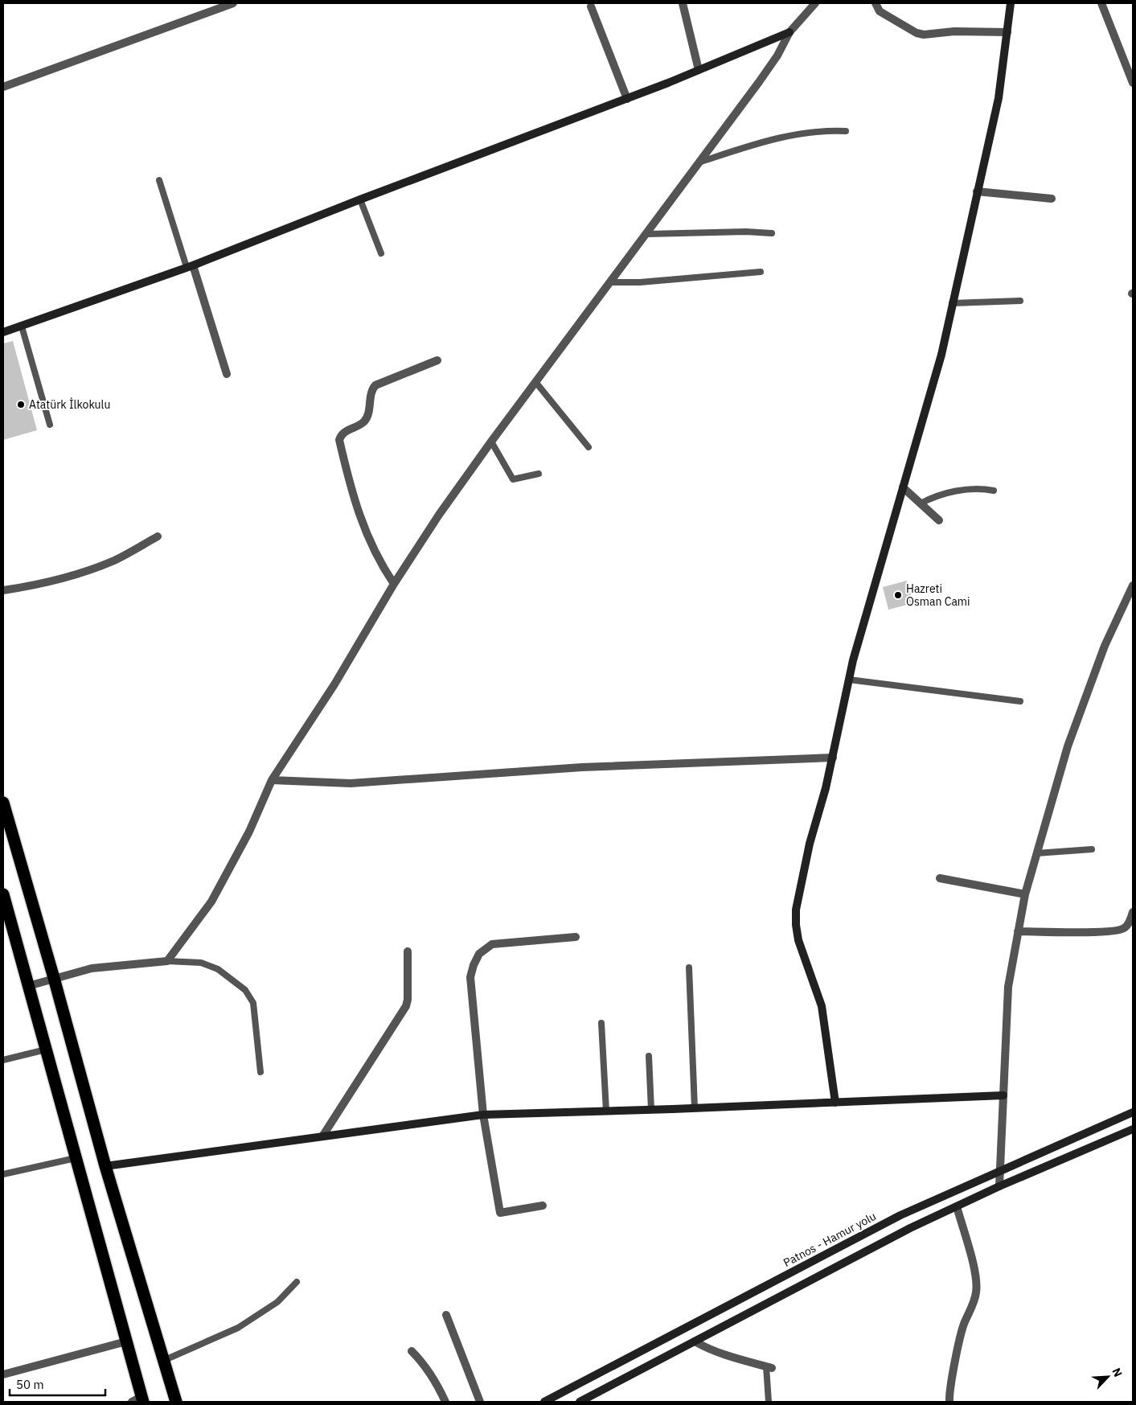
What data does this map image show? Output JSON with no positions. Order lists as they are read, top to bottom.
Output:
{
  "streets": {
    "street": ["Patnos - Hamur yolu"]
  },
  "places": ["Atatürk İlkokulu", "Hazreti Osman Cami"],
  "scale_bar": "50 m",
  "north": "top right"
}
